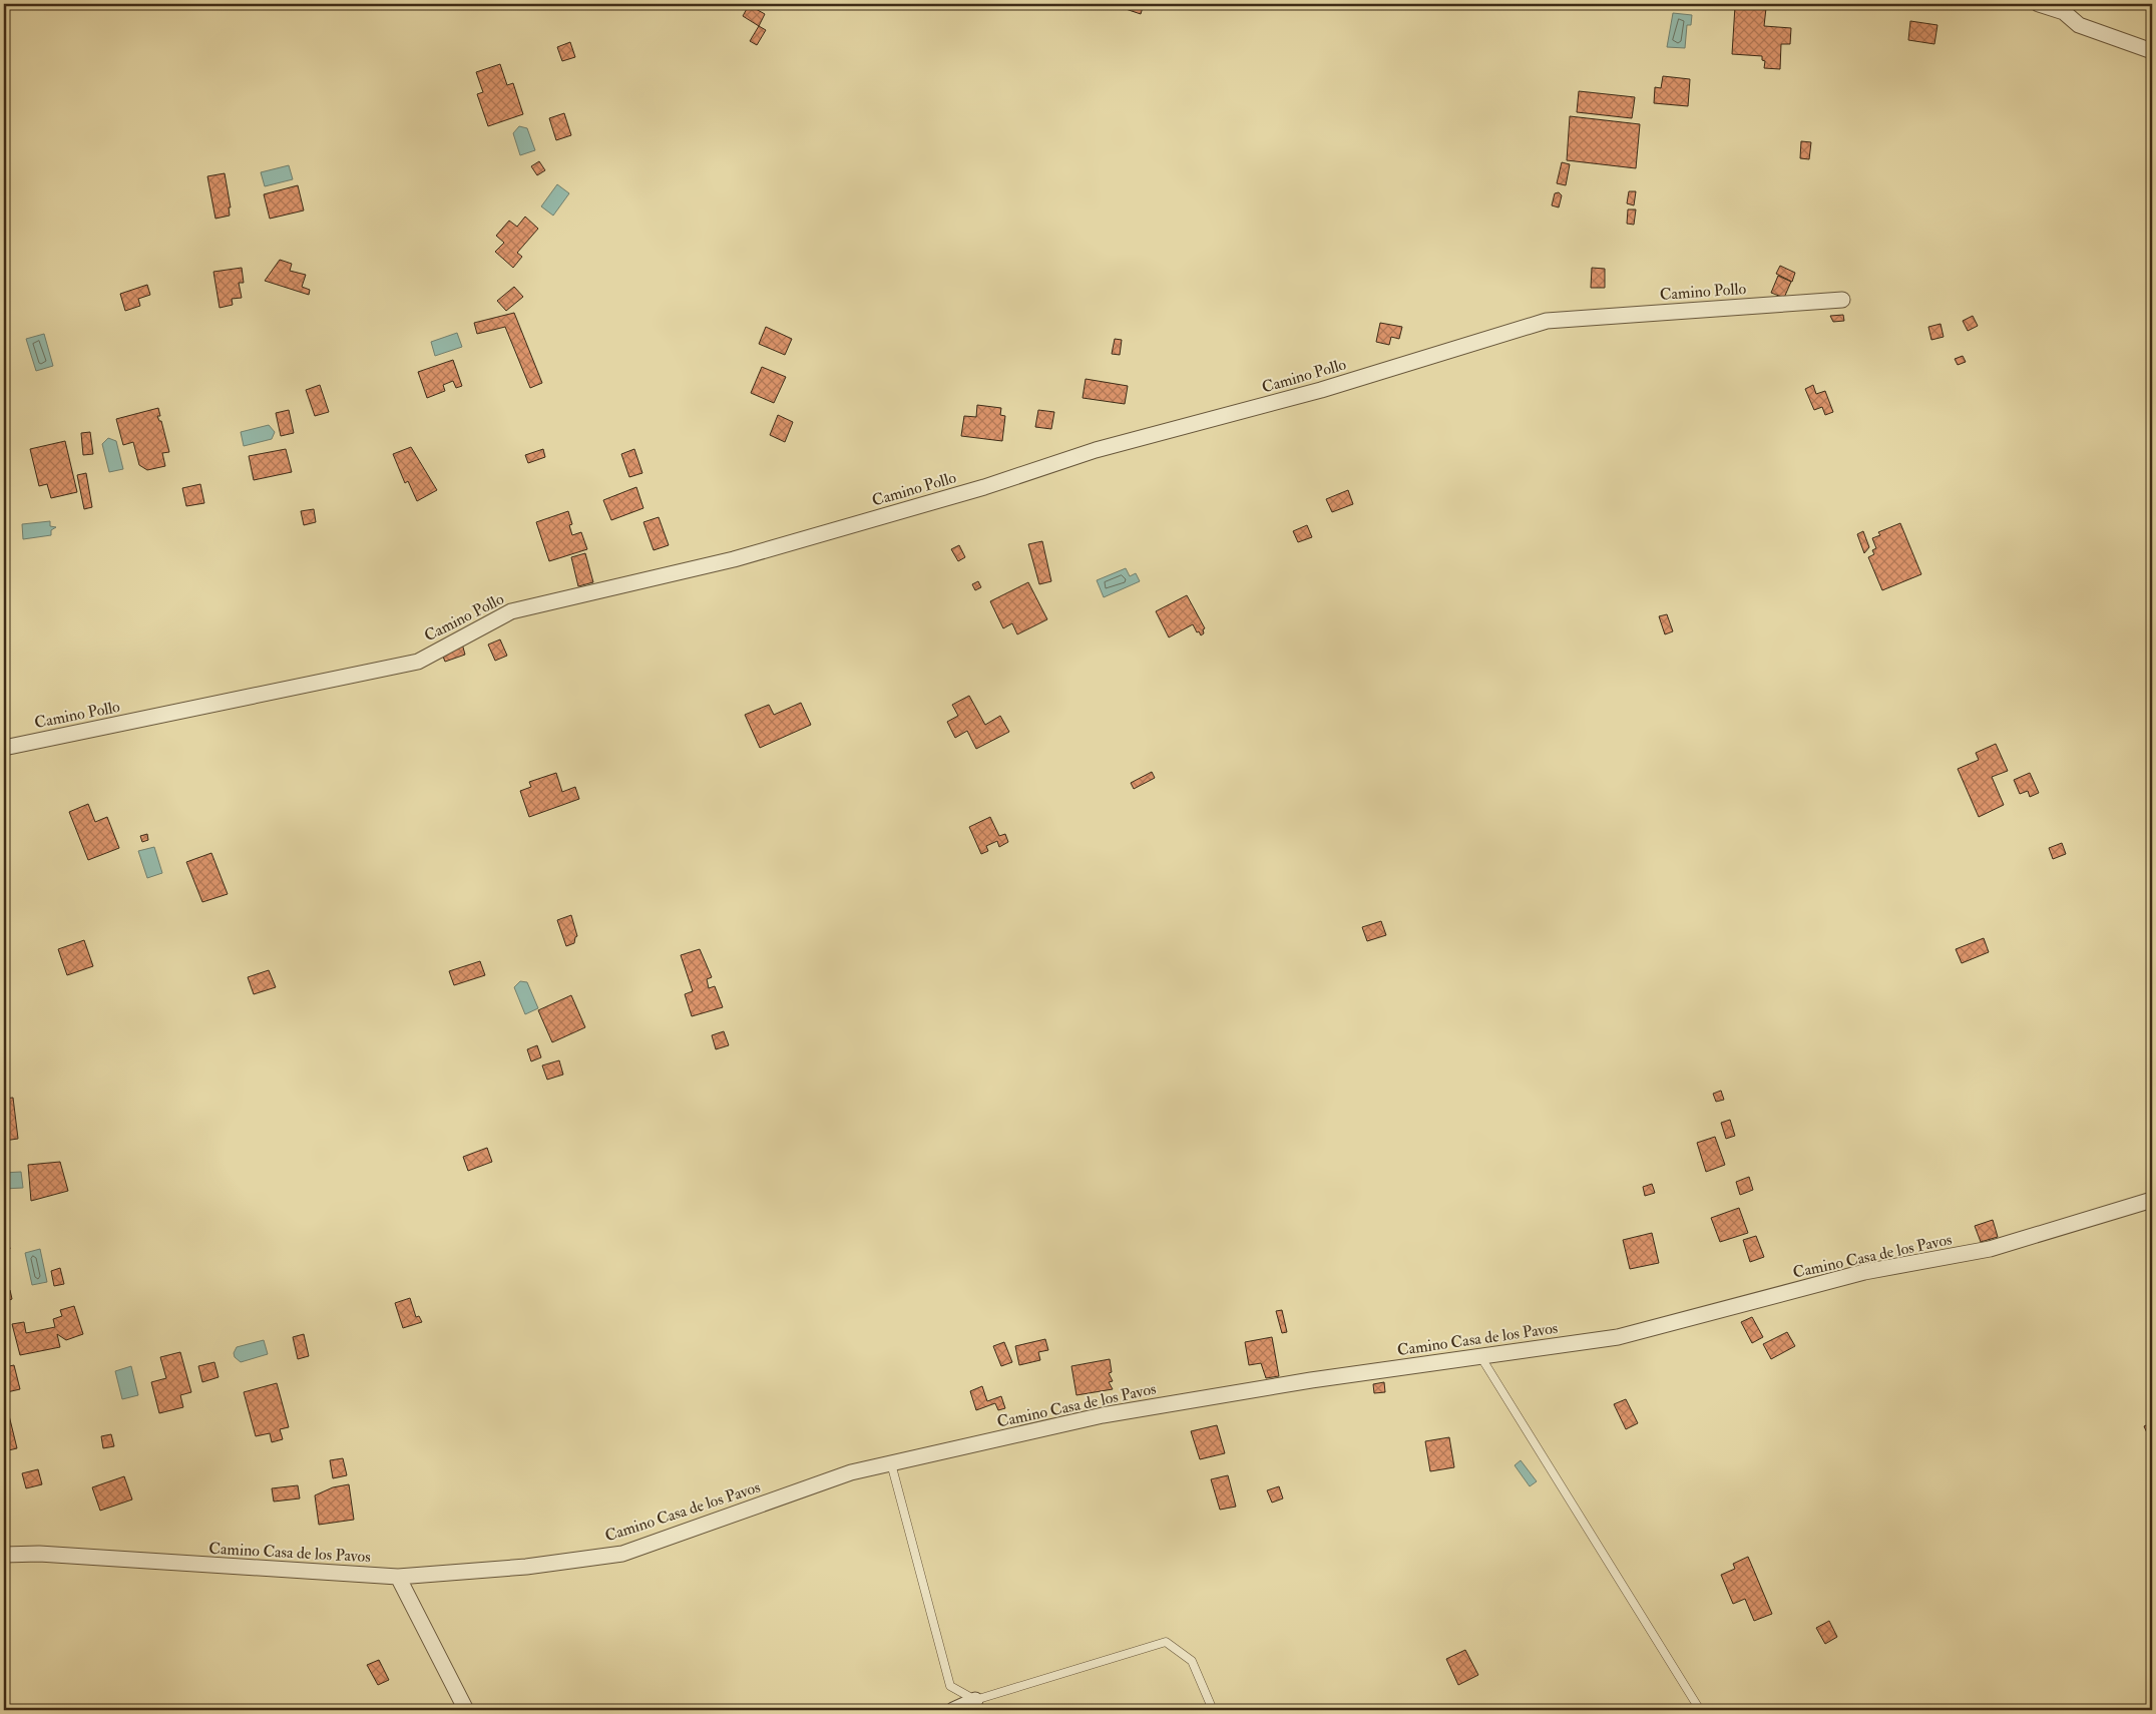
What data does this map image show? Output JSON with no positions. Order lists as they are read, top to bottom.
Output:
{
  "streets": {
    "street": ["Camino Pollo", "Camino Casa de los Pavos"]
  }
}
